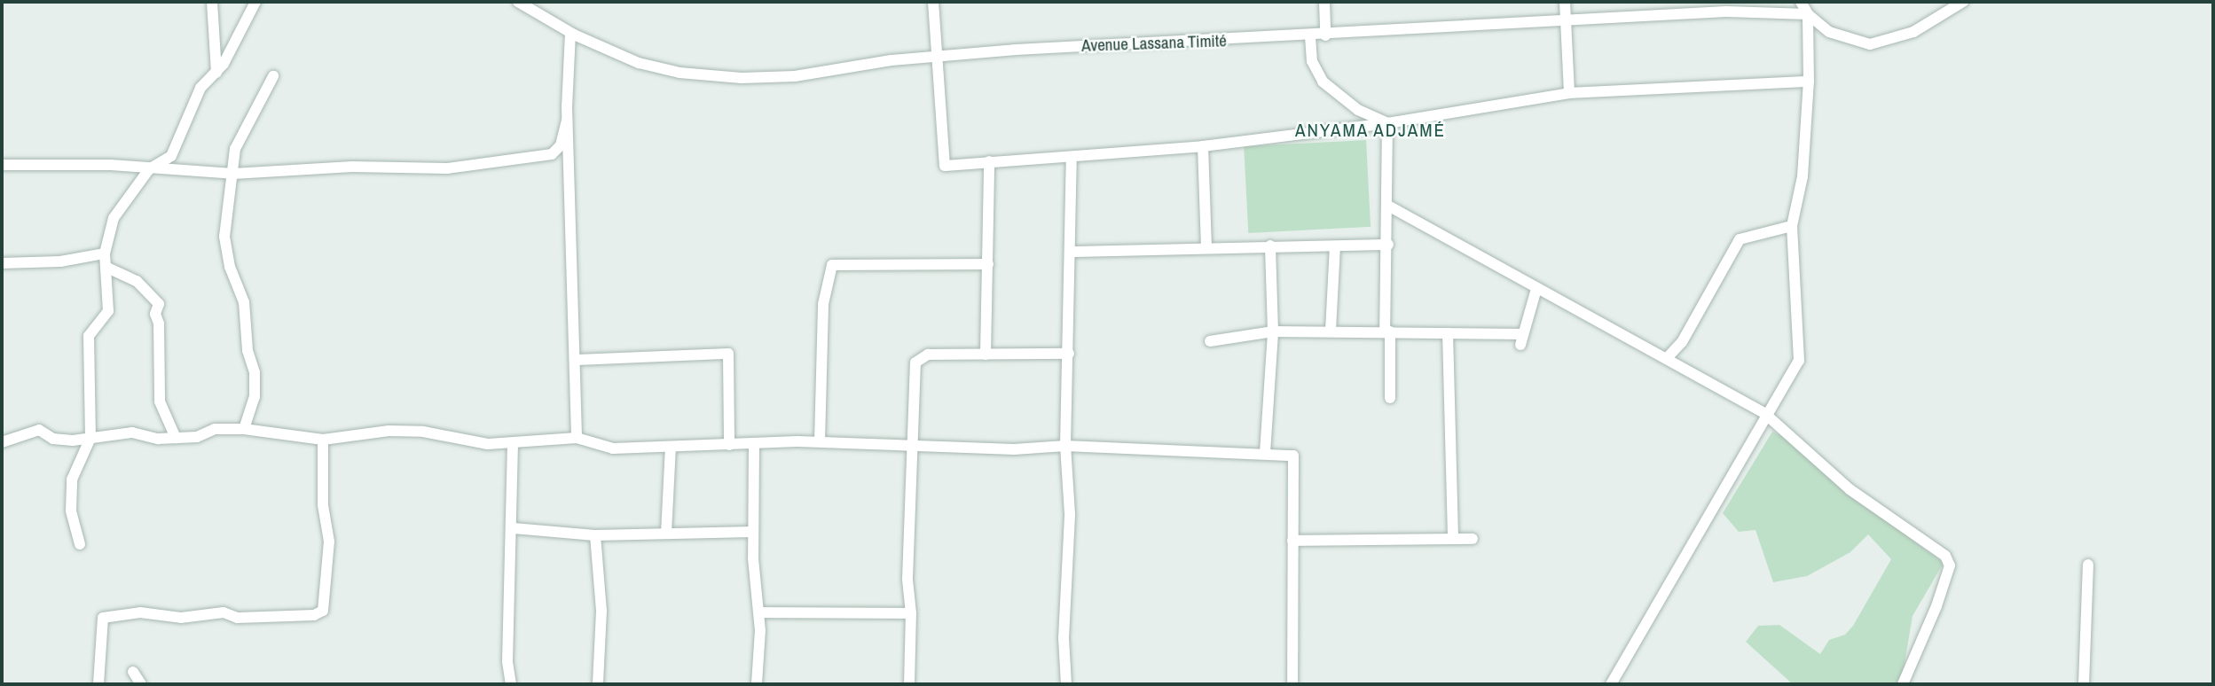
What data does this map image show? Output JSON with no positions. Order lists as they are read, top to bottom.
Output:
{
  "streets": {
    "street": ["Avenue Lassana Timité"]
  },
  "districts": ["ANYAMA ADJAMÉ"]
}
